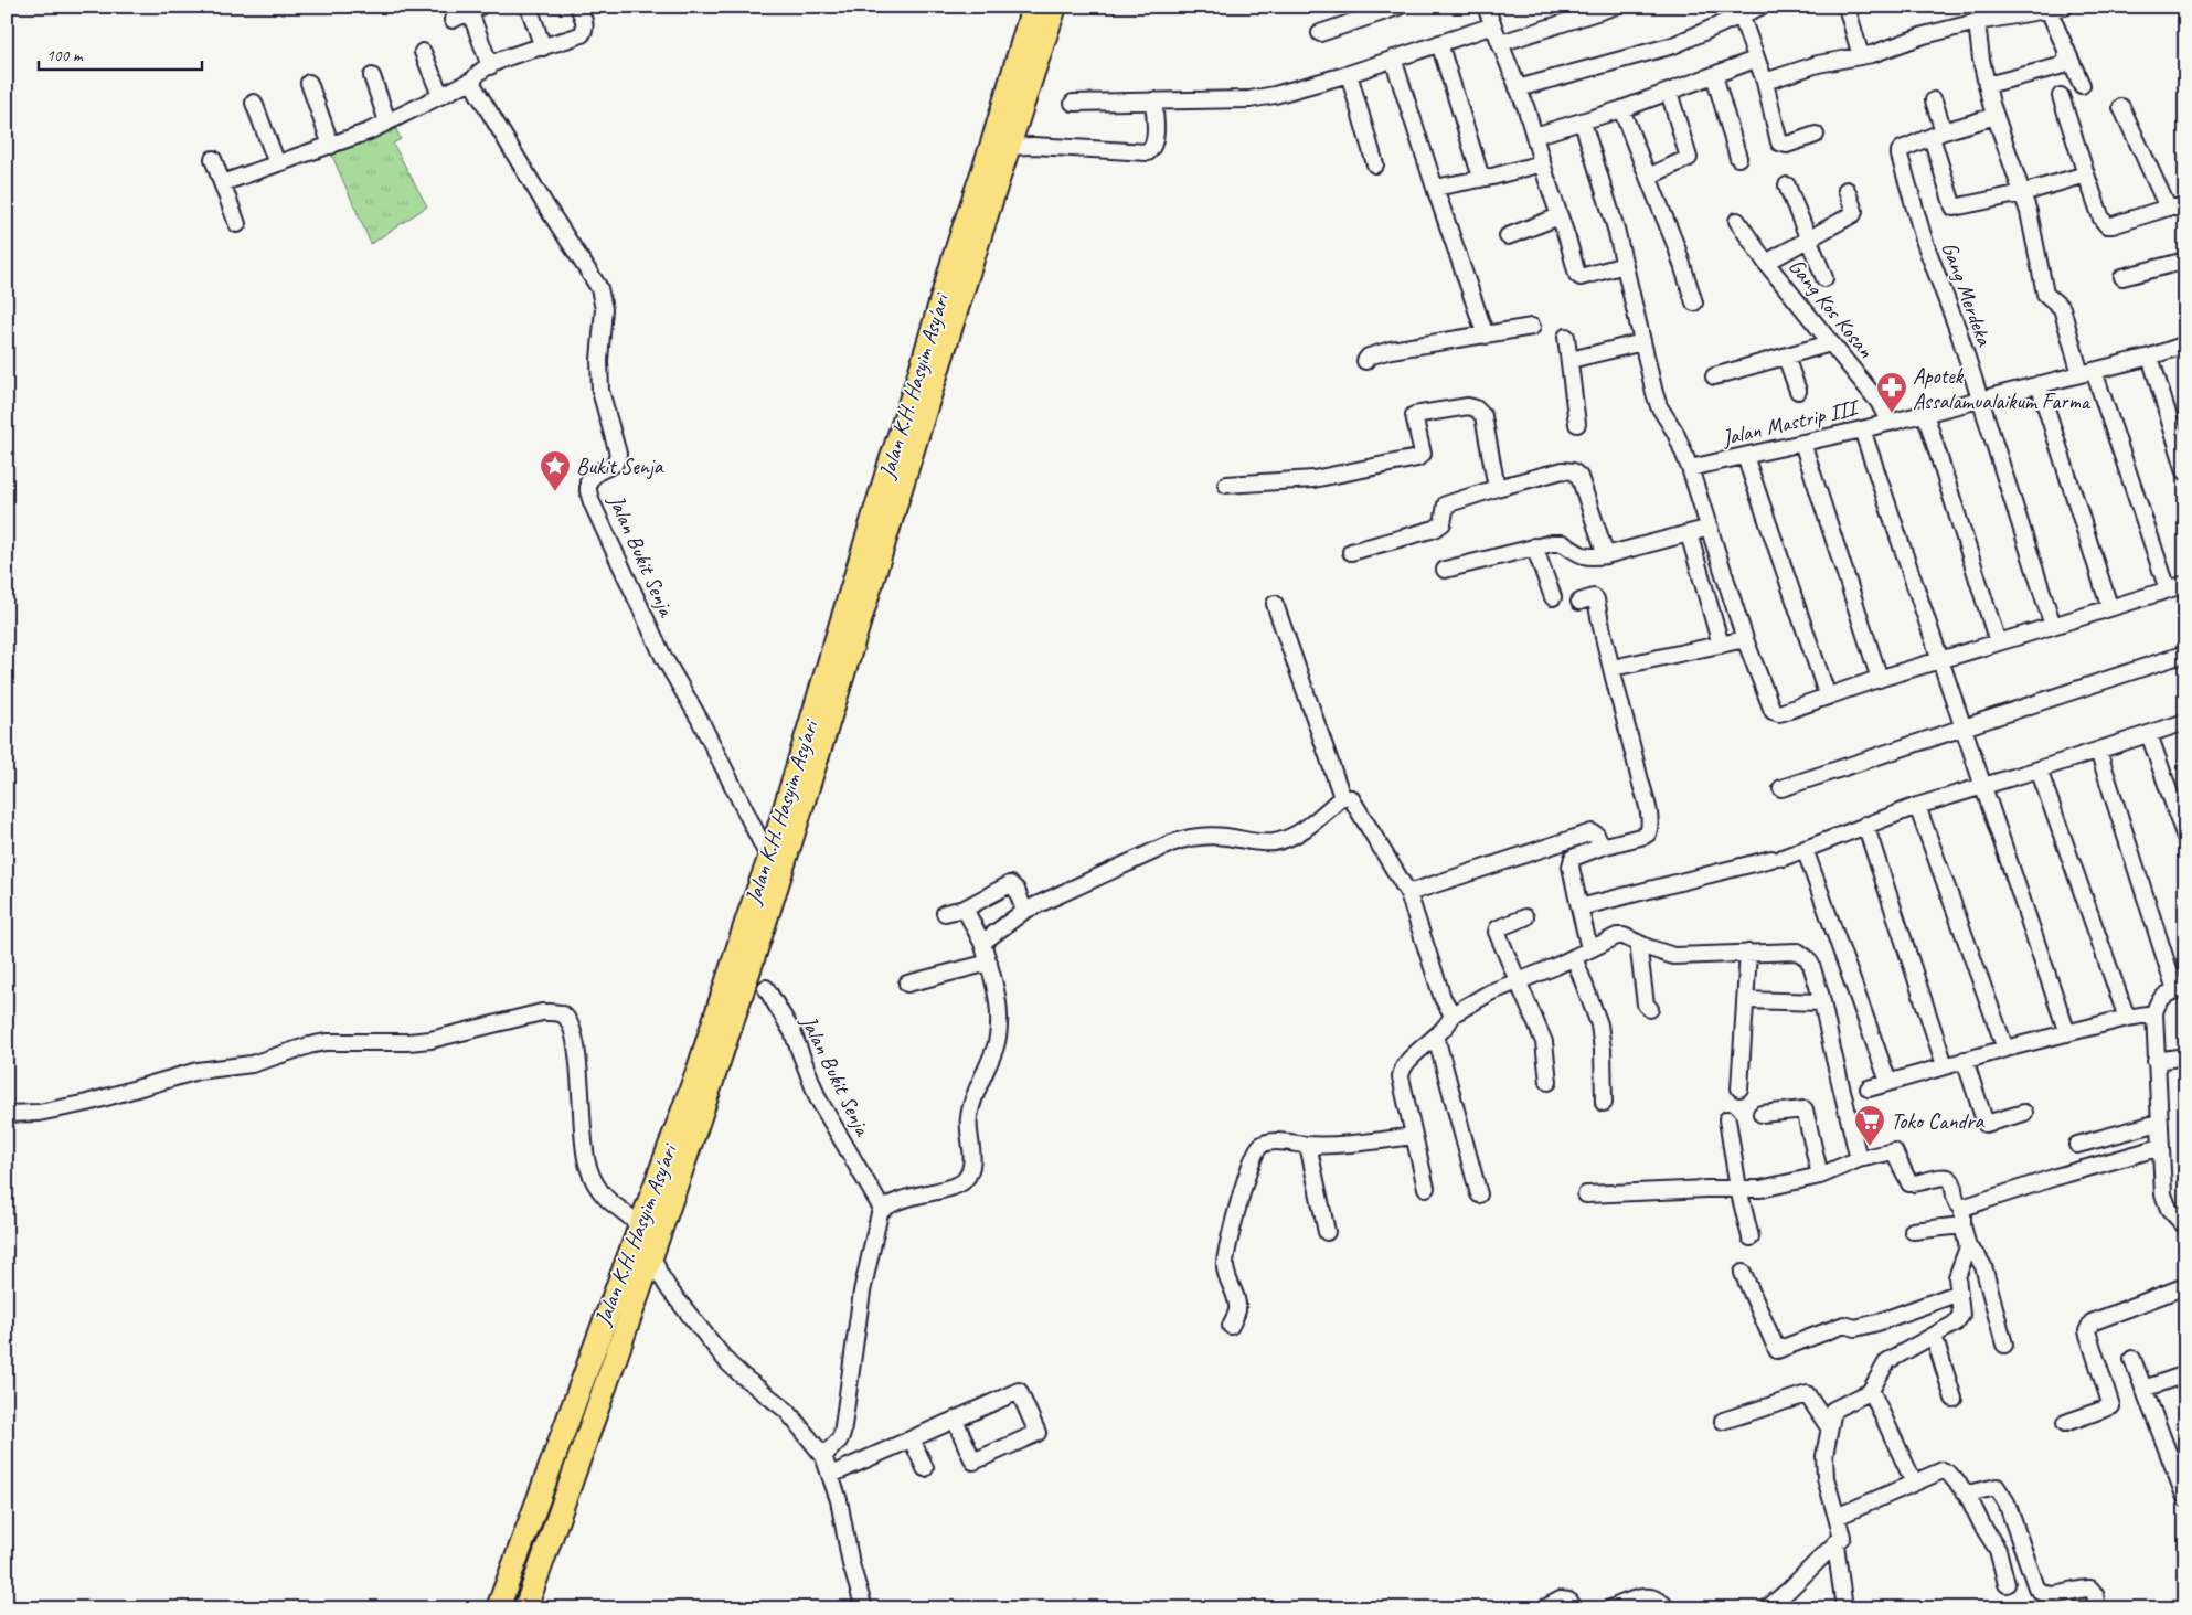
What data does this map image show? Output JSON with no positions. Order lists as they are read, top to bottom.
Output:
{
  "streets": {
    "highway": ["Jalan K.H. Hasyim Asy'ari"],
    "street": [
      "Gang Merdeka",
      "Gang Kos Kosan",
      "Jalan Mastrip III",
      "Jalan Bukit Senja"
    ]
  },
  "crossings": [
    ["Gang Merdeka", "Jalan Mastrip III"],
    ["Gang Kos Kosan", "Jalan Mastrip III"],
    ["Jalan K.H. Hasyim Asy'ari", "Jalan Bukit Senja"]
  ],
  "places": {
    "pharmacy": ["Apotek Assalamualaikum Farma"],
    "place": ["Bukit Senja"],
    "supermarket": ["Toko Candra"]
  },
  "scale_bar": "100 m"
}
